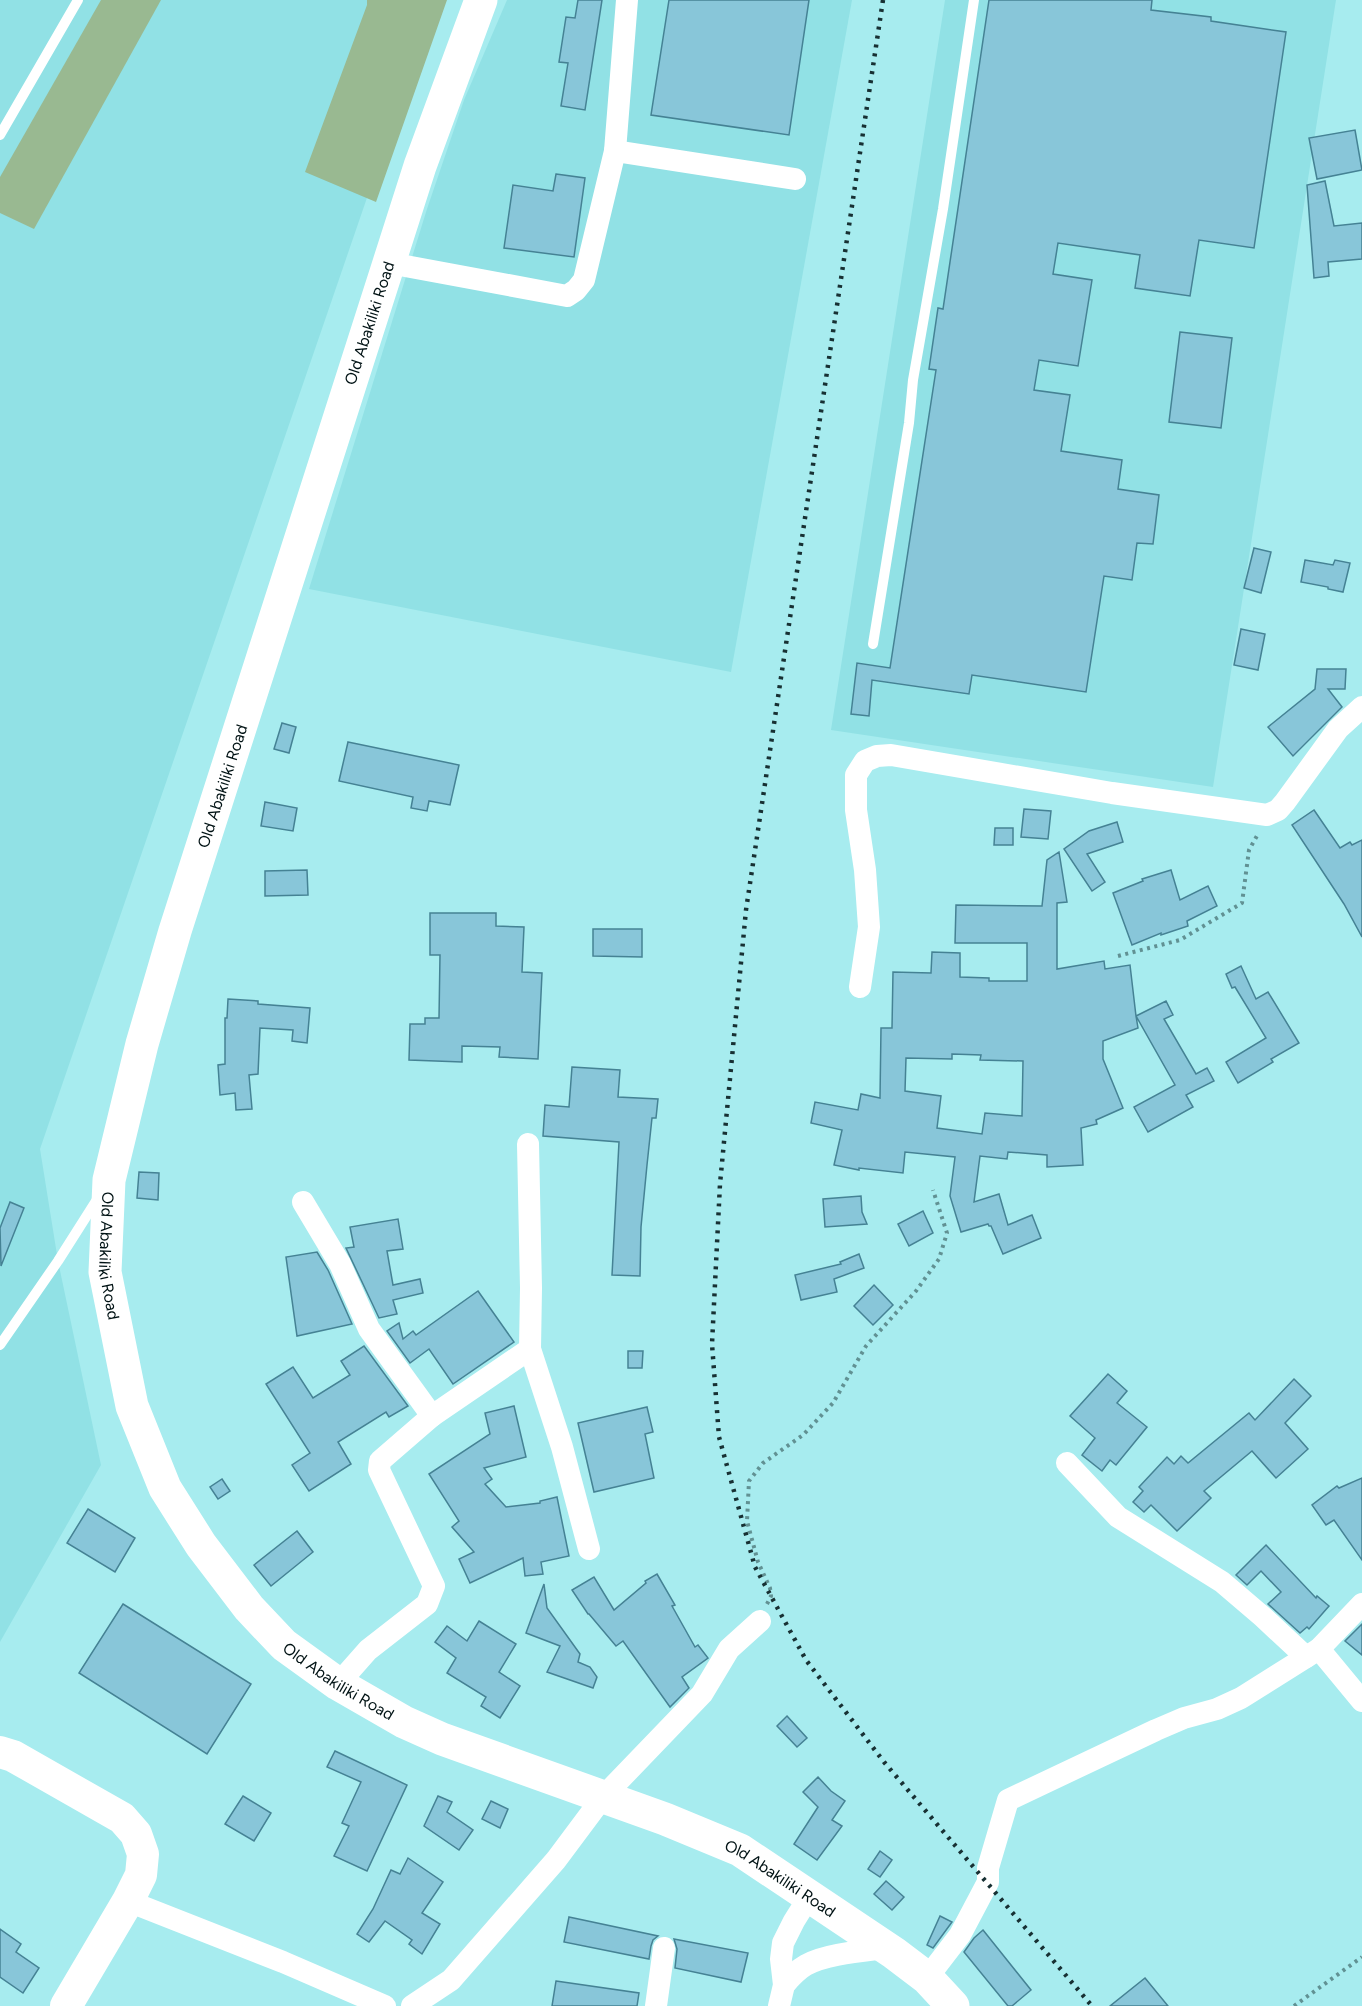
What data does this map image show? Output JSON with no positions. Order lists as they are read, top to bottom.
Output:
{
  "streets": {
    "main road": ["Old Abakiliki Road"]
  }
}
